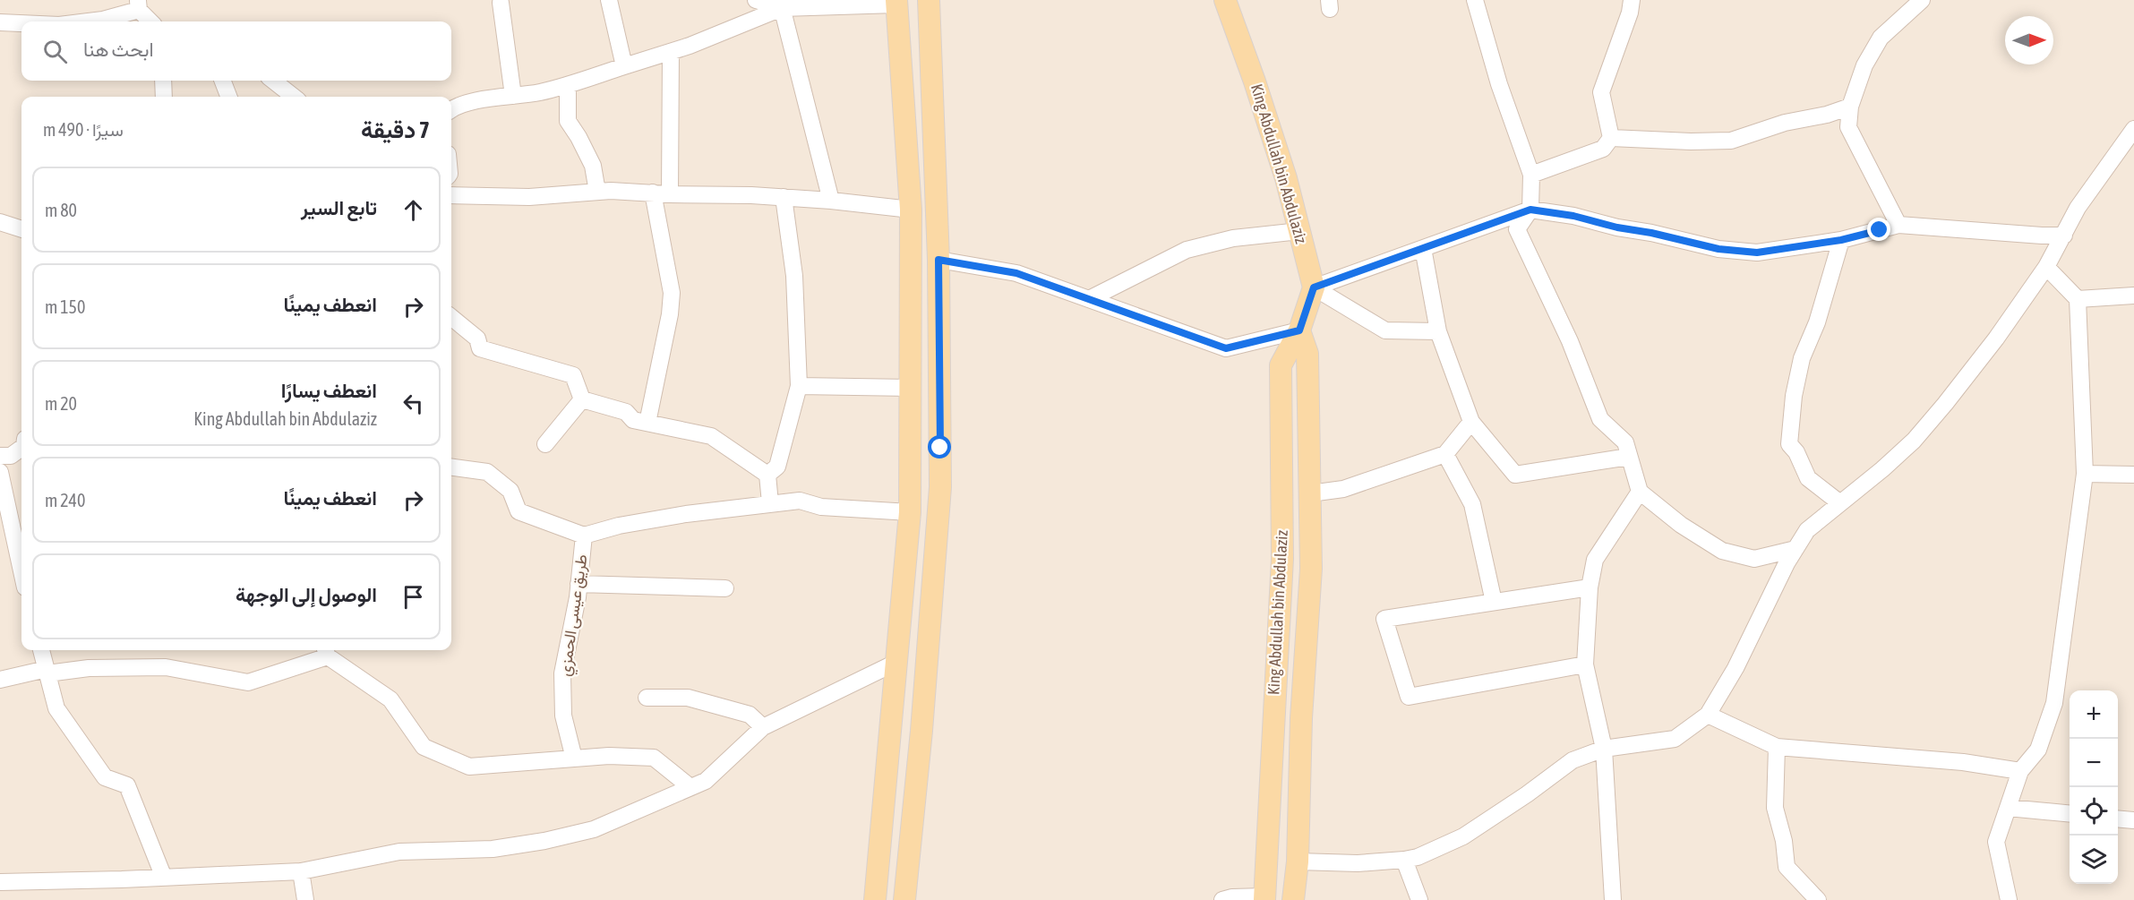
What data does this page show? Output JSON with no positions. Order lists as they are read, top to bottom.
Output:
{
  "streets": {
    "main road": ["King Abdullah bin Abdulaziz"],
    "street": ["طريق عيسى الحمزي"]
  },
  "north": "right",
  "page": {
    "search": "ابحث هنا",
    "heading": ["7 دقيقة", "سيرًا · 490 m"],
    "list": [
      ["تابع السير", "80 m"],
      ["انعطف يمينًا", "150 m"],
      ["انعطف يسارًا", "King Abdullah bin Abdulaziz", "20 m"],
      ["انعطف يمينًا", "240 m"],
      "الوصول إلى الوجهة"
    ],
    "map_buttons": ["+", "−"]
  }
}
